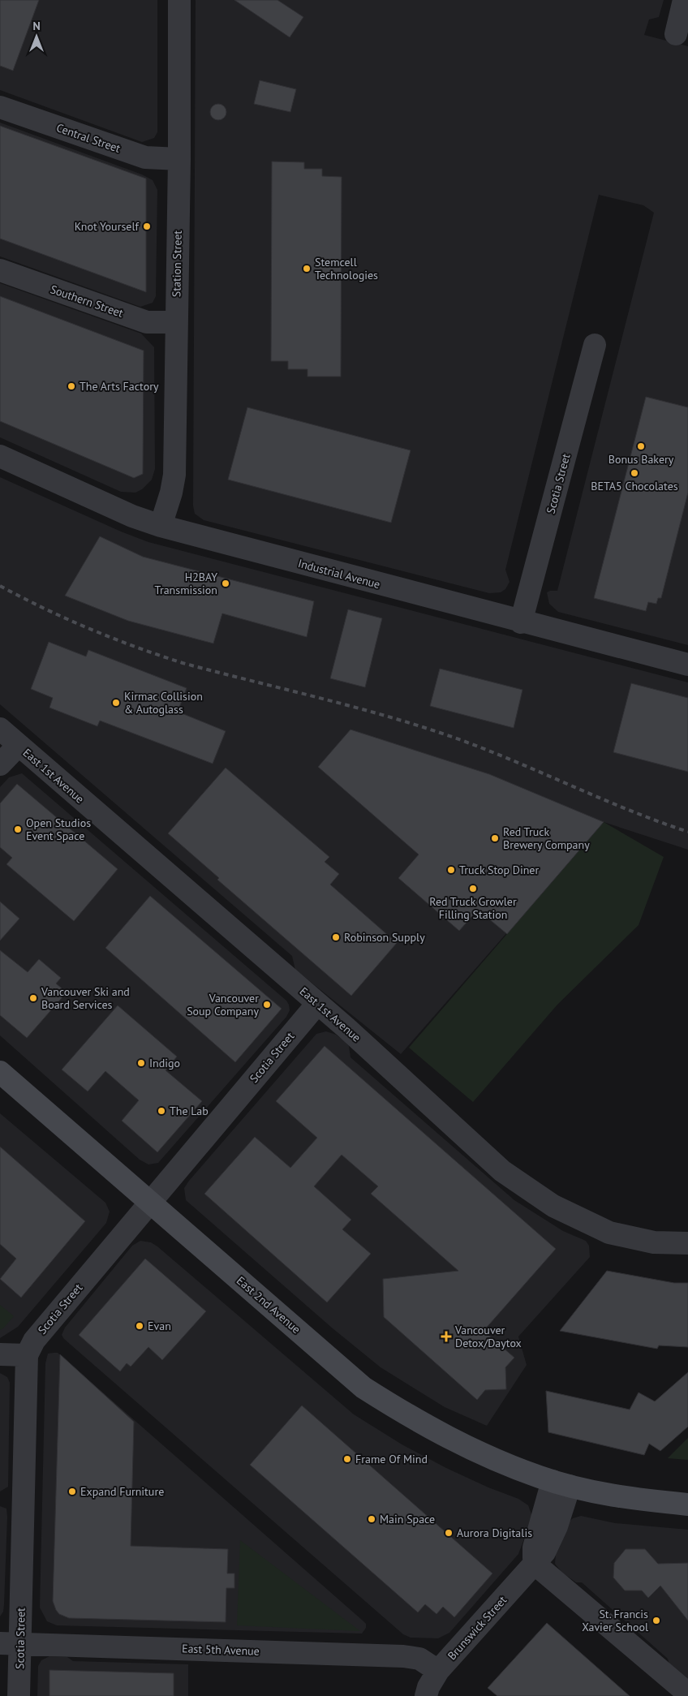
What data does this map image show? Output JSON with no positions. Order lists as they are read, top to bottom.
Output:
{
  "streets": {
    "main road": ["East 2nd Avenue"],
    "street": [
      "Central Street",
      "Station Street",
      "Southern Street",
      "Scotia Street",
      "Industrial Avenue",
      "East 1st Avenue",
      "Brunswick Street",
      "East 5th Avenue"
    ]
  },
  "crossings": [
    ["Central Street", "Station Street"],
    ["Station Street", "Southern Street"],
    ["Station Street", "Industrial Avenue"],
    ["Scotia Street", "Industrial Avenue"],
    ["Scotia Street", "East 1st Avenue"],
    ["Scotia Street", "East 2nd Avenue"],
    ["Scotia Street", "East 5th Avenue"],
    ["Brunswick Street", "East 5th Avenue"]
  ],
  "places": {
    "other": [
      "Knot Yourself",
      "Stemcell Technologies",
      "The Arts Factory",
      "Bonus Bakery",
      "BETA5 Chocolates",
      "H2BAY Transmission",
      "Kirmac Collision & Autoglass",
      "Open Studios Event Space",
      "Red Truck Brewery Company",
      "Truck Stop Diner",
      "Red Truck Growler Filling Station",
      "Robinson Supply",
      "Vancouver Ski and Board Services",
      "Vancouver Soup Company",
      "Indigo",
      "The Lab",
      "Evan",
      "Frame Of Mind",
      "Expand Furniture",
      "Main Space",
      "Aurora Digitalis",
      "St. Francis Xavier School"
    ],
    "health": ["Vancouver Detox/Daytox"]
  },
  "north": "top"
}
